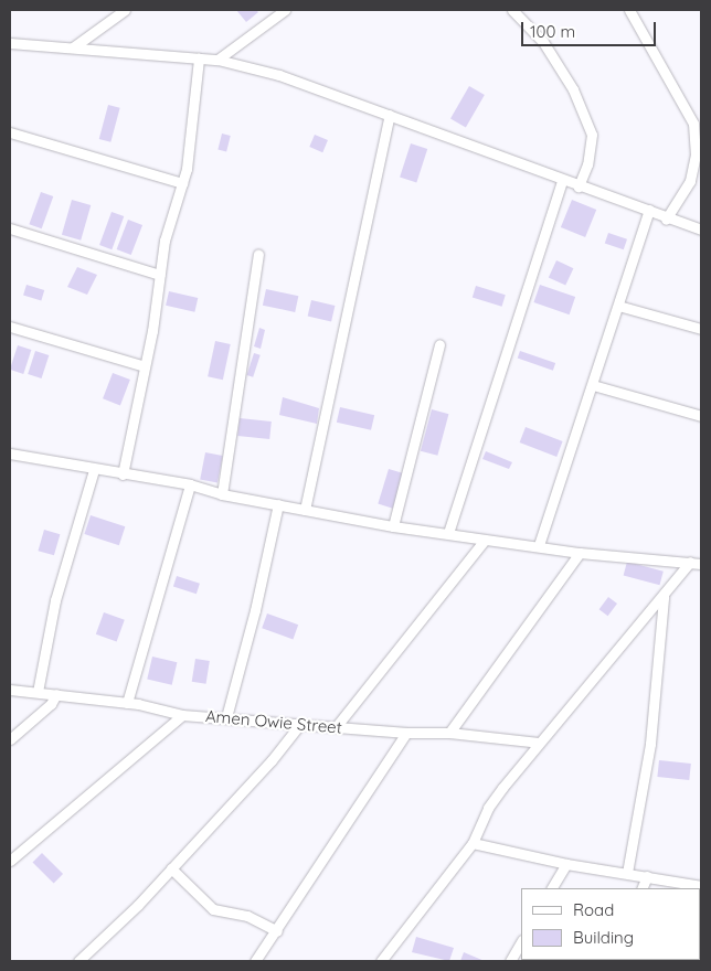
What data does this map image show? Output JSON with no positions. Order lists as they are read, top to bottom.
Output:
{
  "streets": {
    "street": ["Amen Owie Street"]
  },
  "legend": ["Road", "Building"],
  "scale_bar": "100 m"
}
